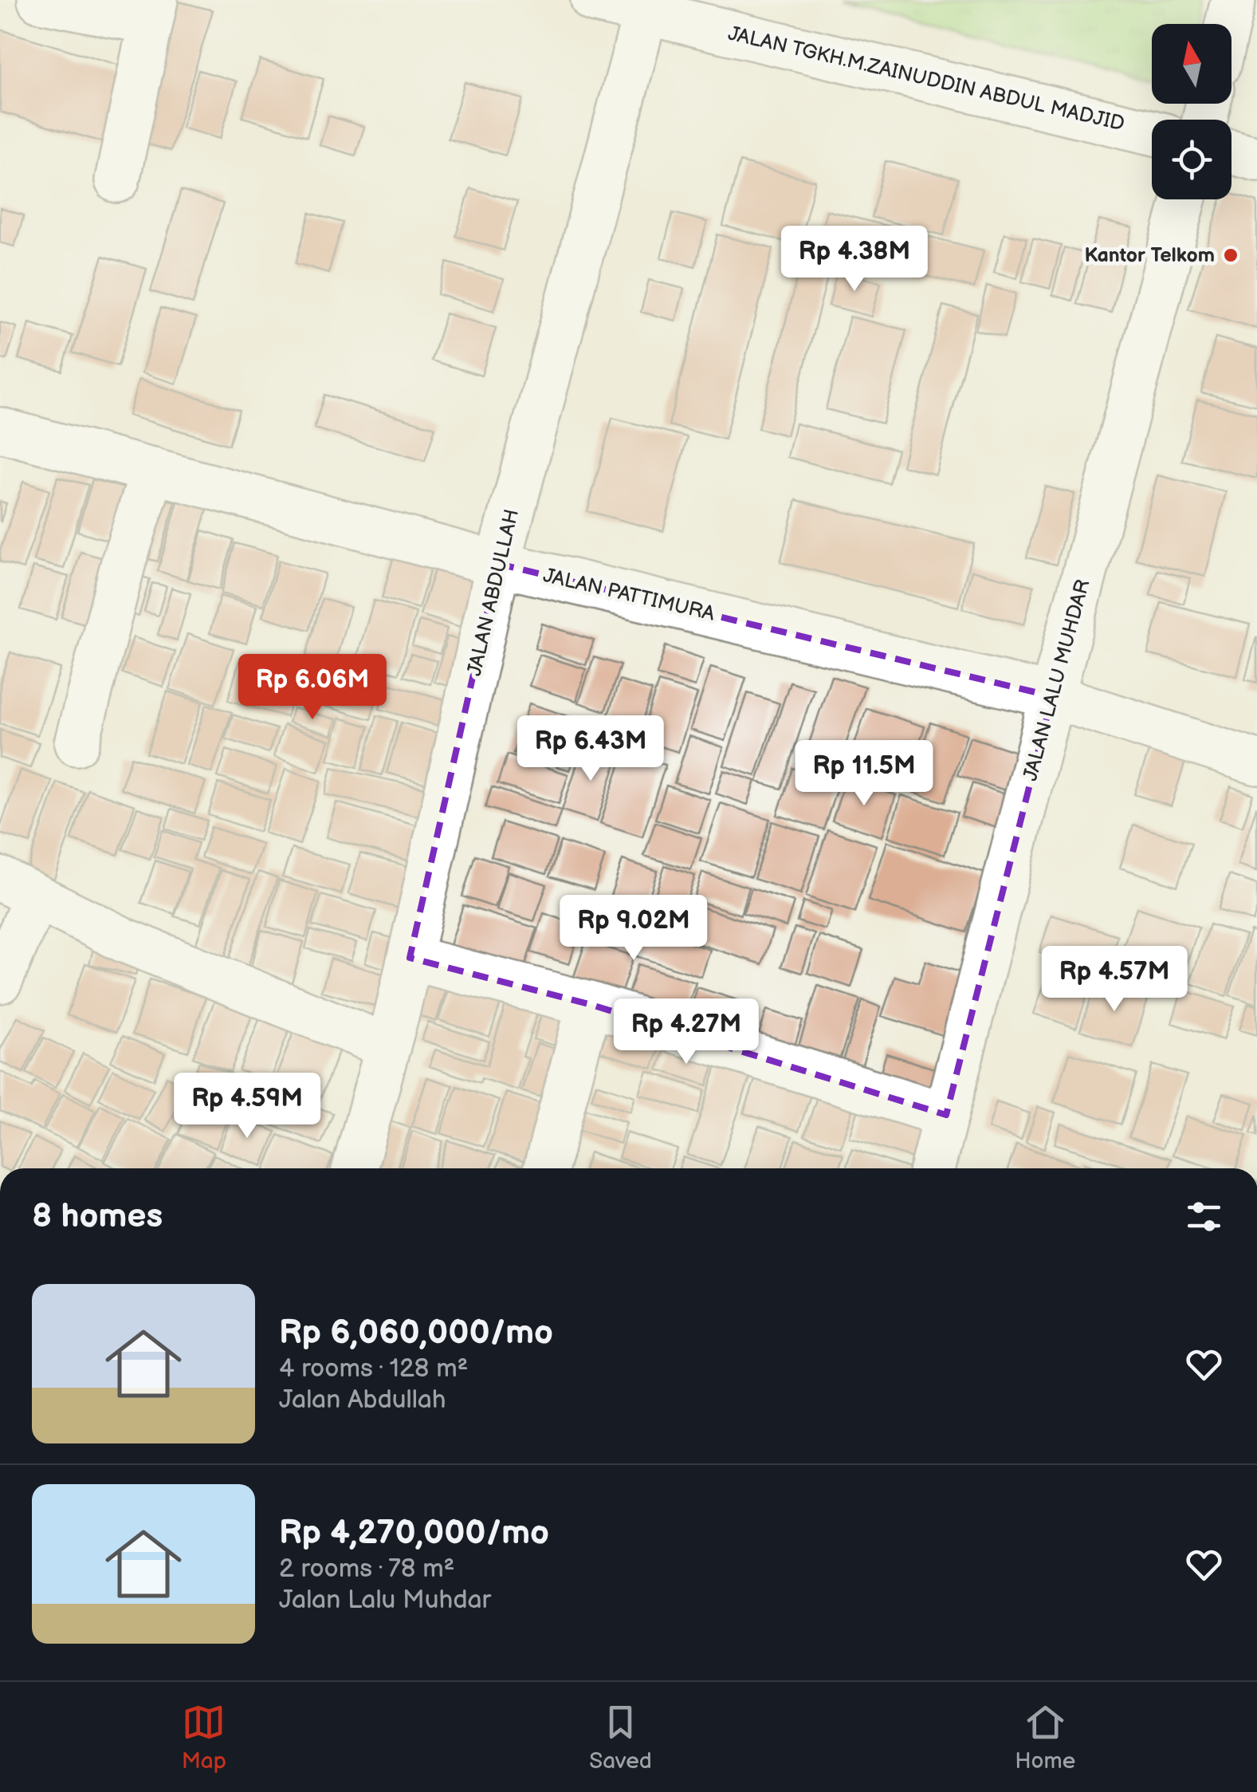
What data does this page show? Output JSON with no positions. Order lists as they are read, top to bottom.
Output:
{
  "streets": {
    "street": [
      "JALAN TGKH.M.ZAINUDDIN ABDUL MADJID",
      "JALAN ABDULLAH",
      "JALAN PATTIMURA",
      "JALAN LALU MUHDAR"
    ]
  },
  "crossings": [
    ["JALAN TGKH.M.ZAINUDDIN ABDUL MADJID", "JALAN ABDULLAH"],
    ["JALAN ABDULLAH", "JALAN PATTIMURA"],
    ["JALAN PATTIMURA", "JALAN LALU MUHDAR"]
  ],
  "places": ["Kantor Telkom"],
  "north": "top",
  "page": {
    "price": [
      "Rp 4.38M",
      "Rp 6.06M",
      "Rp 6.43M",
      "Rp 11.5M",
      "Rp 9.02M",
      "Rp 4.57M",
      "Rp 4.27M",
      "Rp 4.59M"
    ],
    "heading": "8 homes",
    "list": [
      {
        "name": "Rp 6,060,000/mo",
        "note": "4 rooms · 128 m² · Jalan Abdullah"
      },
      {
        "name": "Rp 4,270,000/mo",
        "note": "2 rooms · 78 m² · Jalan Lalu Muhdar"
      }
    ],
    "tabs": ["Map", "Saved", "Home"]
  }
}
